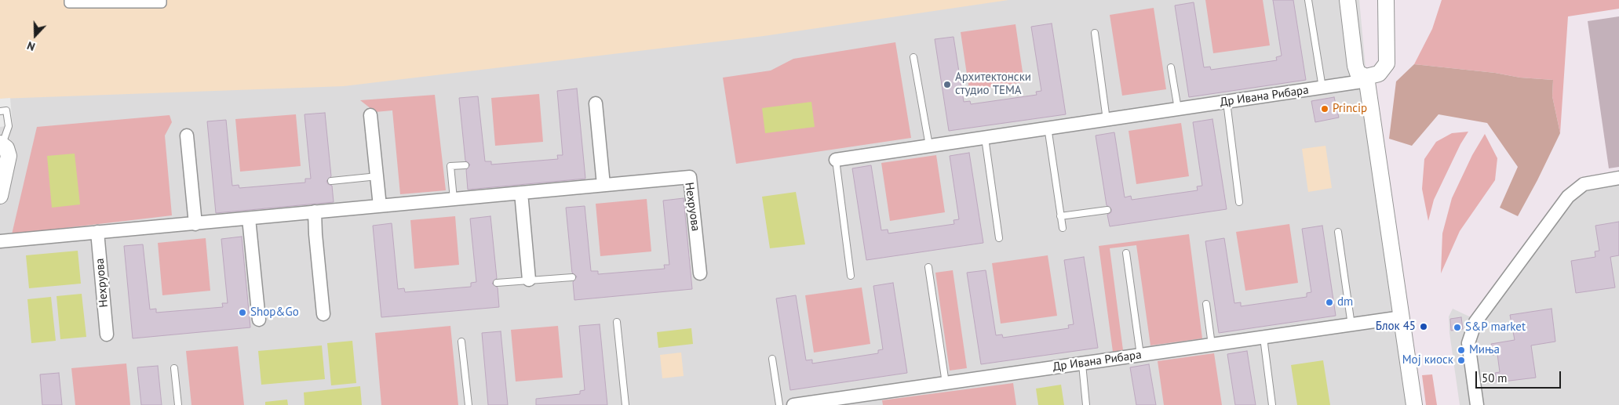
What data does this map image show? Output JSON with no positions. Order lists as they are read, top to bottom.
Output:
{
  "streets": {
    "street": ["Др Ивана Рибара", "Нехруова"]
  },
  "places": [
    "Архитектонски студио ТЕМА",
    "Princip",
    "dm",
    "Shop&Go",
    "Блок 45",
    "S&P market",
    "Миња",
    "Мој киоск"
  ],
  "scale_bar": "50 m",
  "north": "bottom"
}
